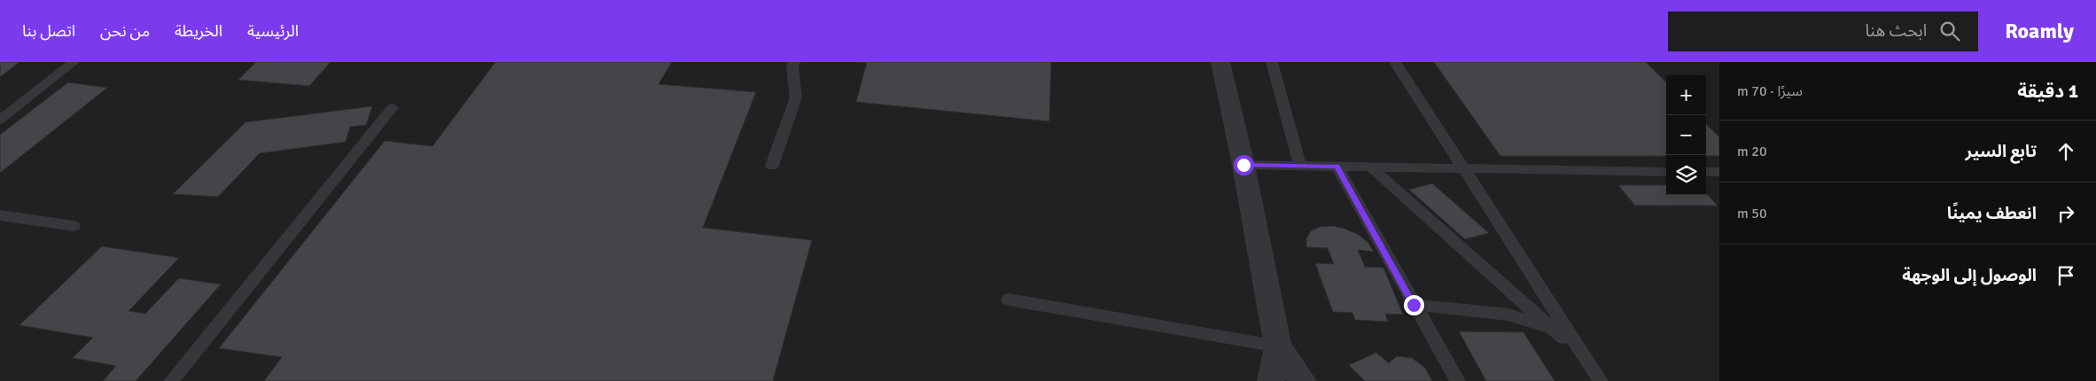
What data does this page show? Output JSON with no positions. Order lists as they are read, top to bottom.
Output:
{
  "page": {
    "header": "Roamly",
    "search": "ابحث هنا",
    "nav": [
      "الرئيسية",
      "الخريطة",
      "من نحن",
      "اتصل بنا"
    ],
    "heading": ["1 دقيقة", "سيرًا · 70 m"],
    "map_buttons": ["+", "−"],
    "list": [
      ["تابع السير", "20 m"],
      ["انعطف يمينًا", "50 m"],
      "الوصول إلى الوجهة"
    ]
  }
}
